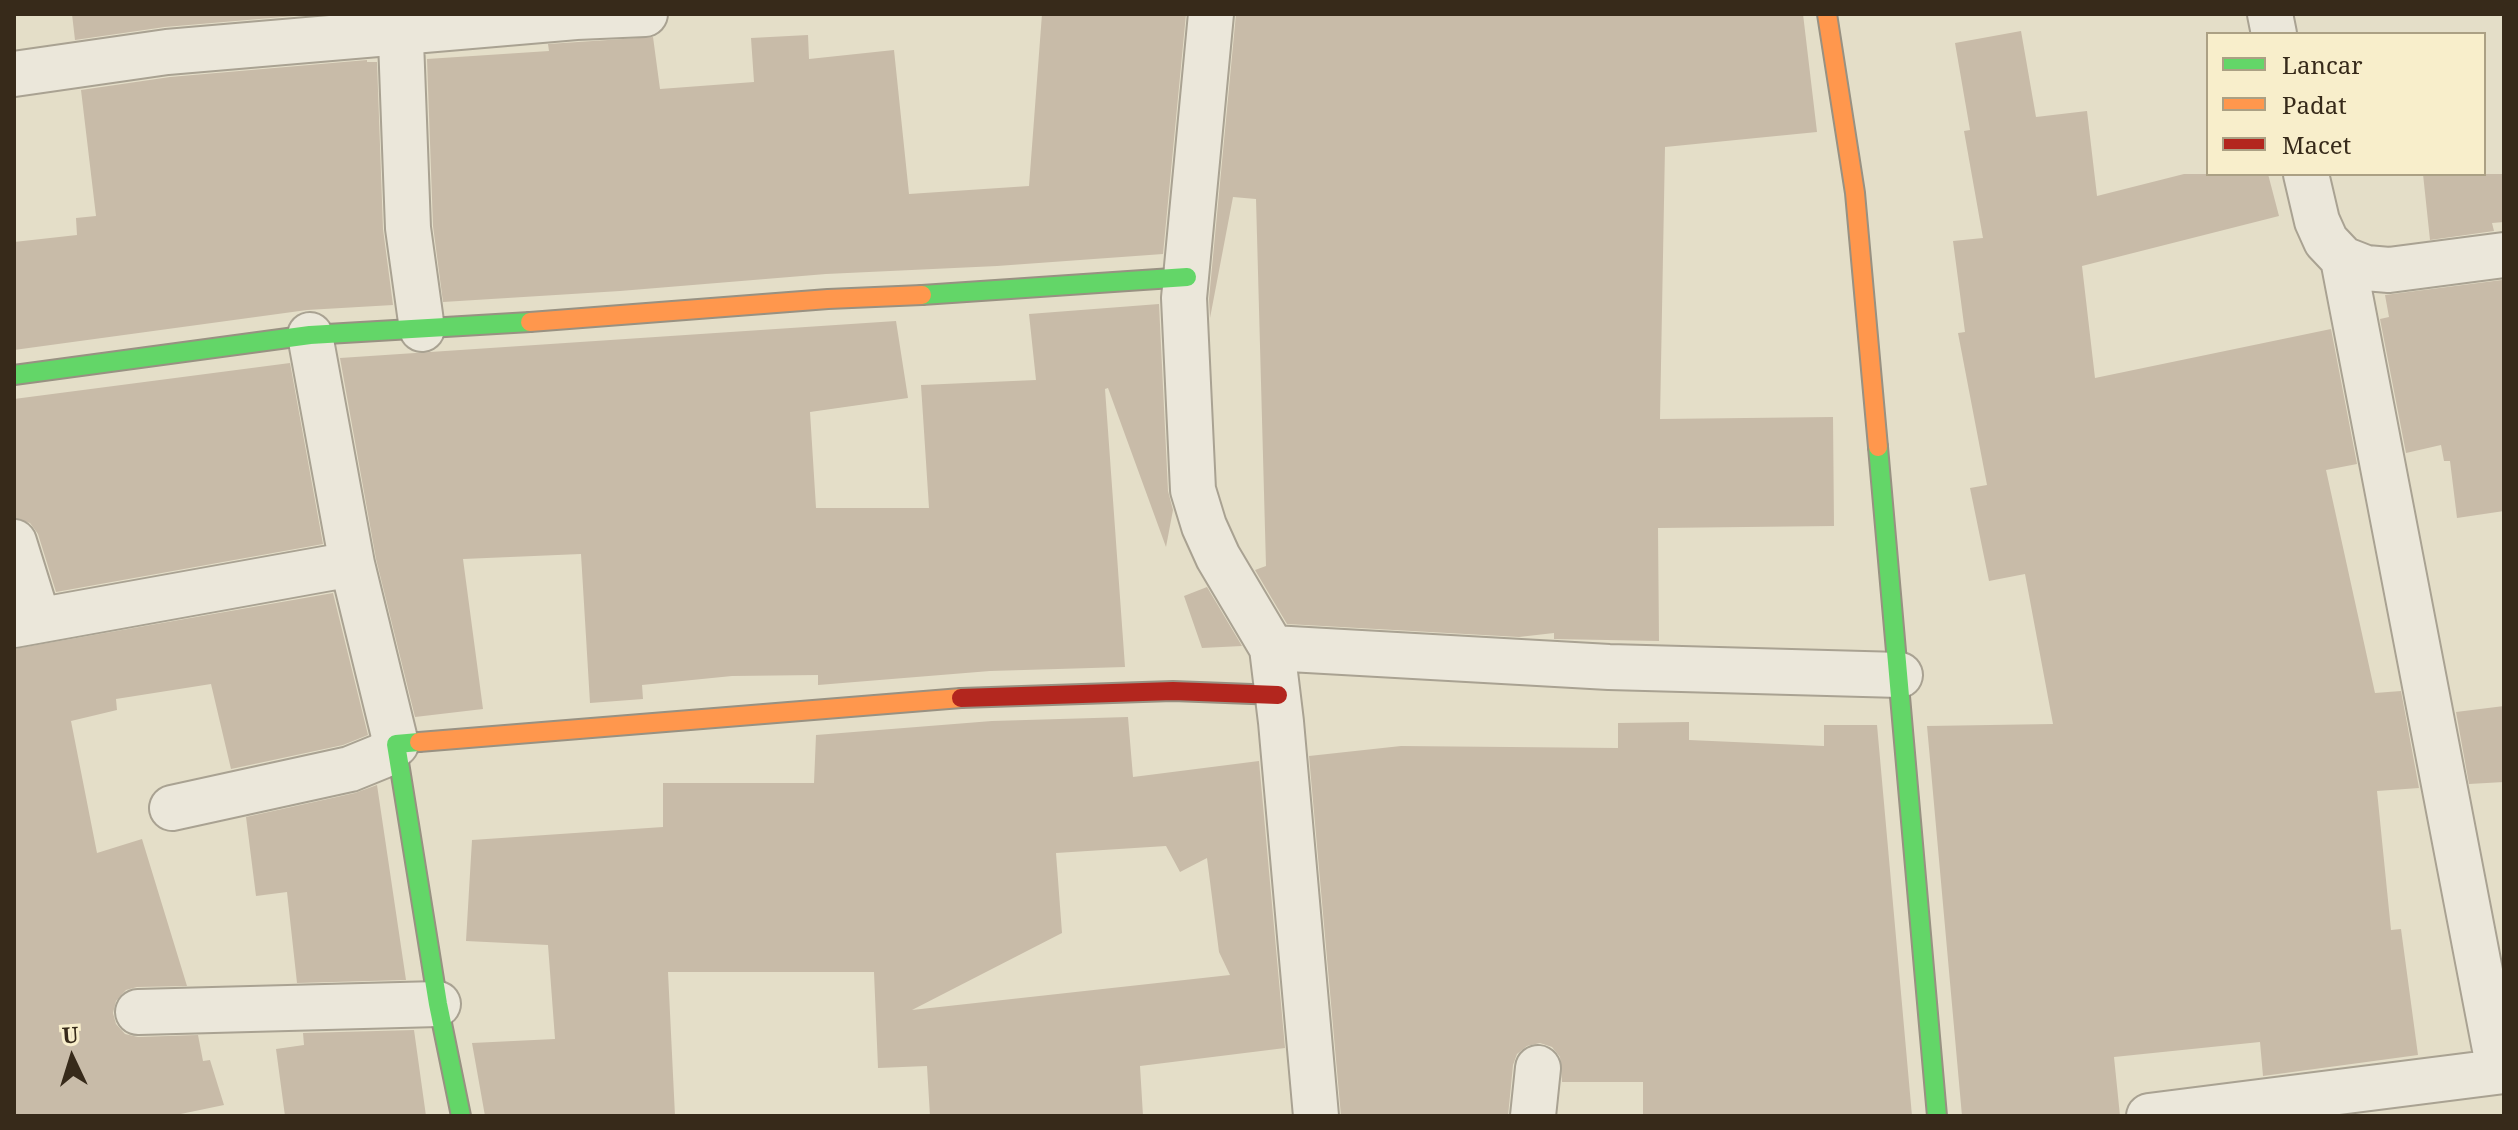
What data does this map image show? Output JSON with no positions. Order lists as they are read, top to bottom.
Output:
{
  "legend": ["Lancar", "Padat", "Macet"],
  "north": "top"
}
